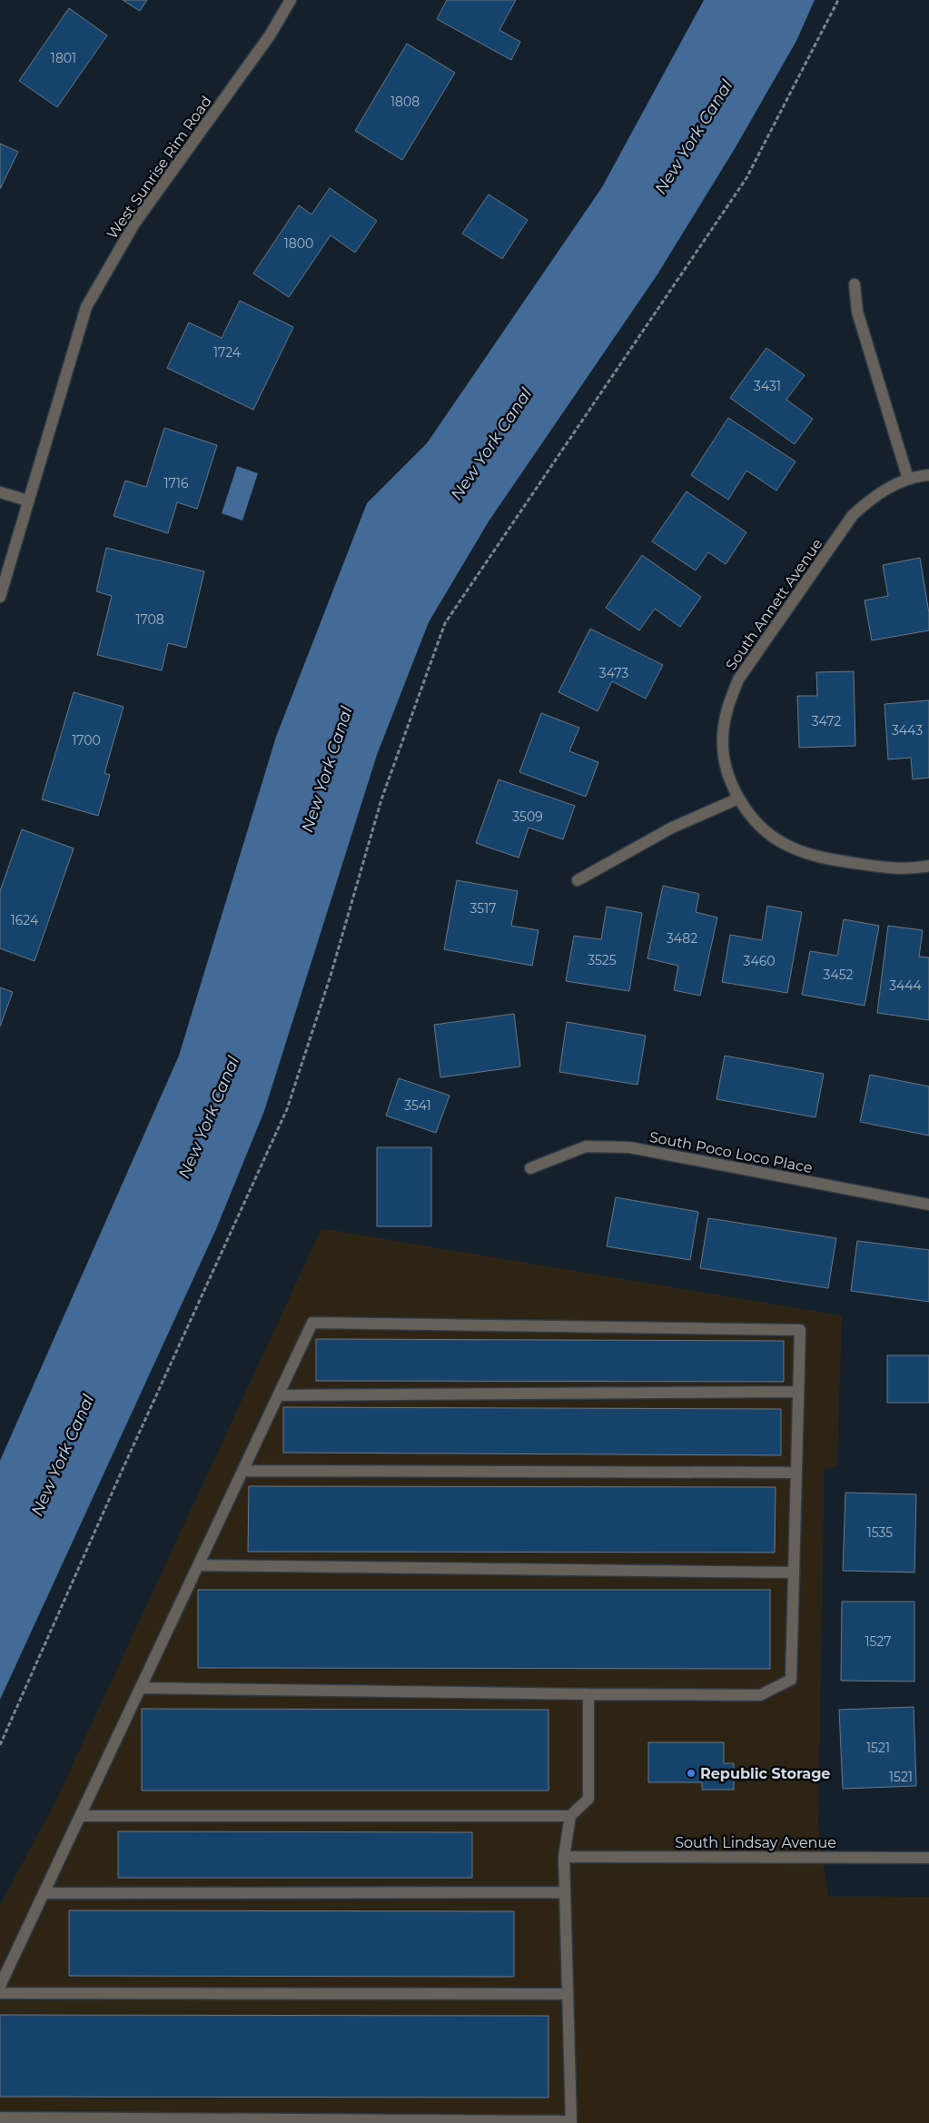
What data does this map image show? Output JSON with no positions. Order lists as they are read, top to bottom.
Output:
{
  "streets": {
    "street": [
      "West Sunrise Rim Road",
      "South Annett Avenue",
      "South Poco Loco Place",
      "South Lindsay Avenue"
    ]
  },
  "water": ["New York Canal"],
  "places": ["Republic Storage"],
  "house_numbers": [
    "1801",
    "1808",
    "1800",
    "1724",
    "3431",
    "1716",
    "1708",
    "3473",
    "3472",
    "3443",
    "1700",
    "3509",
    "3517",
    "1624",
    "3482",
    "3525",
    "3460",
    "3452",
    "3444",
    "3541",
    "1535",
    "1527",
    "1521",
    "1521"
  ]
}
